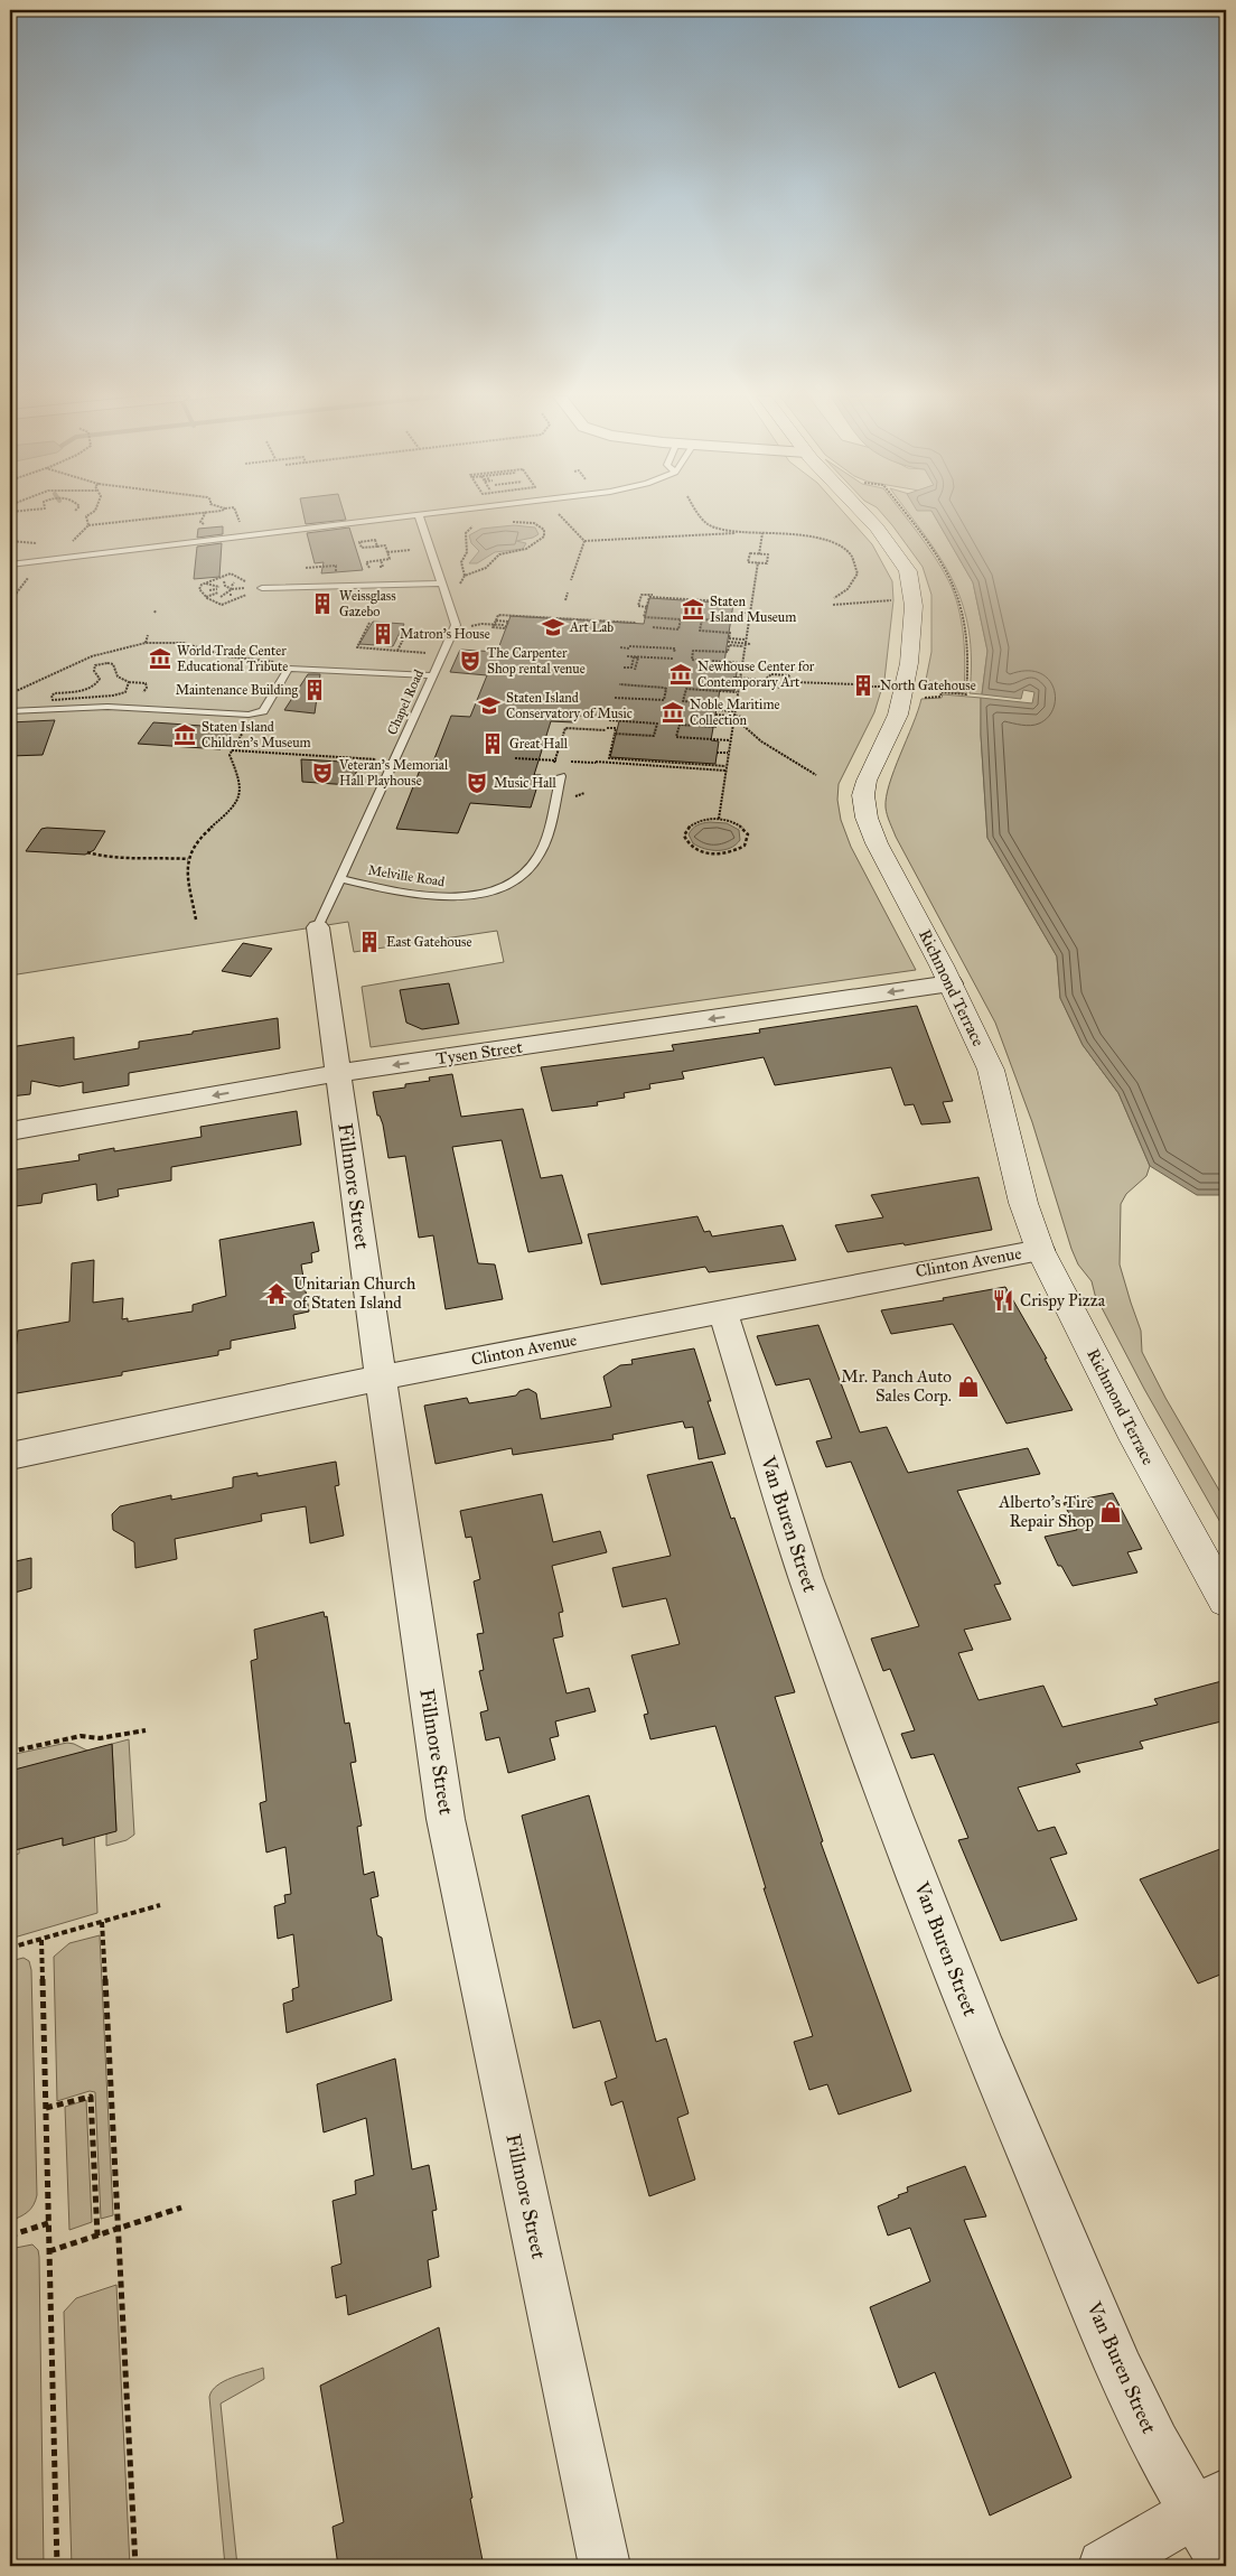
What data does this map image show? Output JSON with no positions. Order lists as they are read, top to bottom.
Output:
{
  "streets": {
    "main road": ["Richmond Terrace"],
    "street": [
      "Tysen Street",
      "Fillmore Street",
      "Clinton Avenue",
      "Van Buren Street"
    ],
    "lane": ["Chapel Road", "Melville Road"]
  },
  "crossings": [
    ["Chapel Road", "Melville Road"],
    ["Chapel Road", "Fillmore Street"],
    ["Richmond Terrace", "Tysen Street"],
    ["Richmond Terrace", "Clinton Avenue"],
    ["Tysen Street", "Fillmore Street"],
    ["Fillmore Street", "Clinton Avenue"],
    ["Clinton Avenue", "Van Buren Street"]
  ],
  "one_way": ["Tysen Street"],
  "places": {
    "building": [
      "Weissglass Gazebo",
      "Matron’s House",
      "North Gatehouse",
      "Maintenance Building",
      "Great Hall",
      "East Gatehouse"
    ],
    "museum": [
      "Staten Island Museum",
      "World Trade Center Educational Tribute",
      "Newhouse Center for Contemporary Art",
      "Noble Maritime Collection",
      "Staten Island Children’s Museum"
    ],
    "school or university": ["Art Lab", "Staten Island Conservatory of Music"],
    "theatre": ["The Carpenter Shop rental venue", "Veteran’s Memorial Hall Playhouse", "Music Hall"],
    "temple": ["Unitarian Church of Staten Island"],
    "restaurant": ["Crispy Pizza"],
    "shop": ["Mr. Panch Auto Sales Corp.", "Alberto's Tire Repair Shop"]
  }
}
